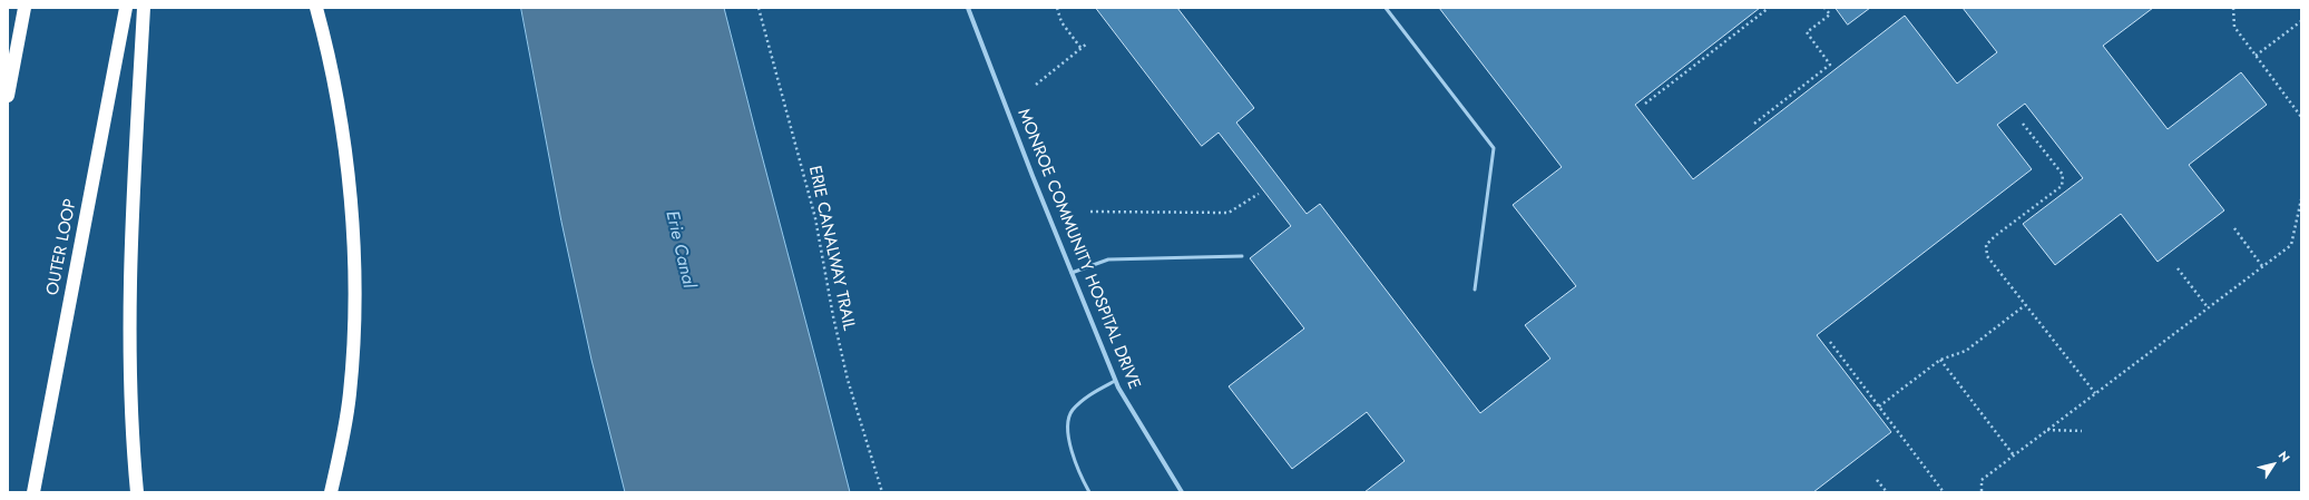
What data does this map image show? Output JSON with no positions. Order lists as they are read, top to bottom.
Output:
{
  "streets": {
    "highway": ["OUTER LOOP"],
    "street": ["MONROE COMMUNITY HOSPITAL DRIVE"],
    "path": ["ERIE CANALWAY TRAIL"]
  },
  "water": ["Erie Canal"],
  "north": "top right"
}
